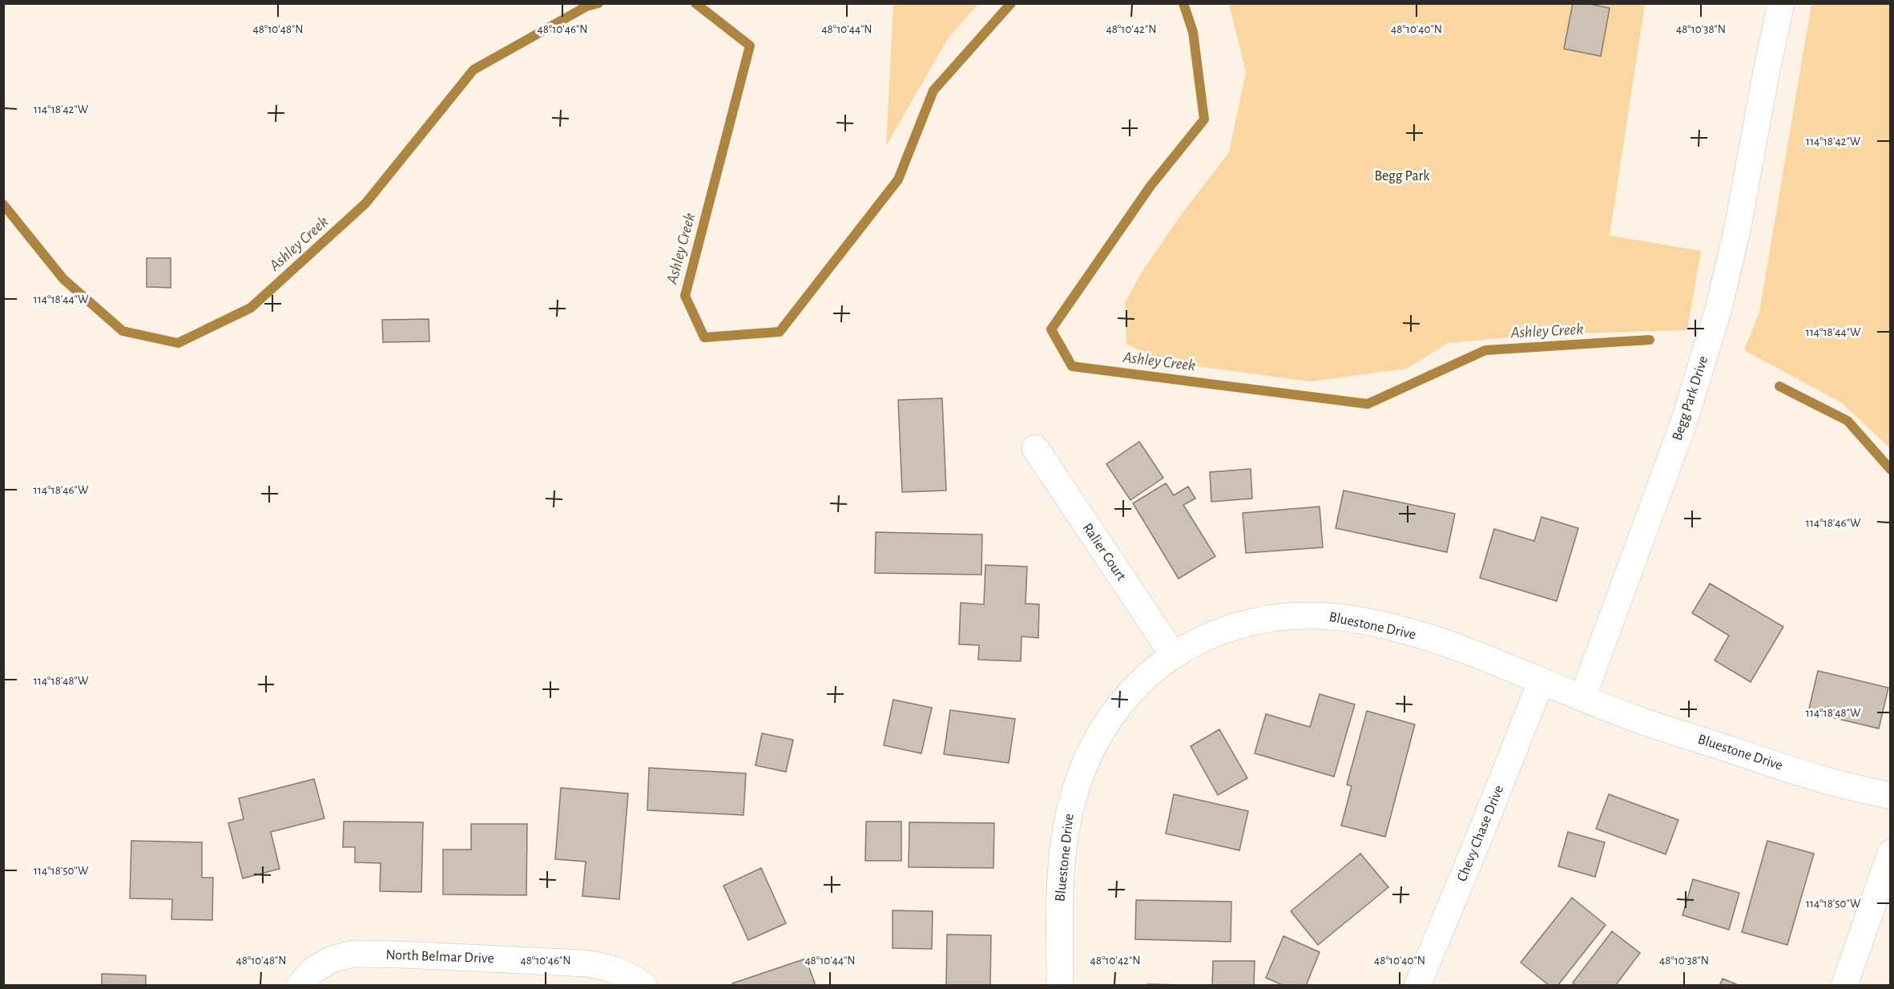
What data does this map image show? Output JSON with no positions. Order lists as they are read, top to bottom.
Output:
{
  "streets": {
    "street": [
      "Begg Park Drive",
      "Ralier Court",
      "Bluestone Drive",
      "Chevy Chase Drive",
      "North Belmar Drive"
    ]
  },
  "crossings": [
    ["Begg Park Drive", "Bluestone Drive"],
    ["Ralier Court", "Bluestone Drive"],
    ["Bluestone Drive", "Chevy Chase Drive"]
  ],
  "water": ["Ashley Creek"],
  "parks": ["Begg Park"],
  "coordinates": [
    "48°10'48\"N",
    "48°10'46\"N",
    "48°10'44\"N",
    "48°10'42\"N",
    "48°10'40\"N",
    "48°10'38\"N",
    "114°18'42\"W",
    "114°18'44\"W",
    "114°18'46\"W",
    "114°18'48\"W",
    "114°18'50\"W"
  ]
}
